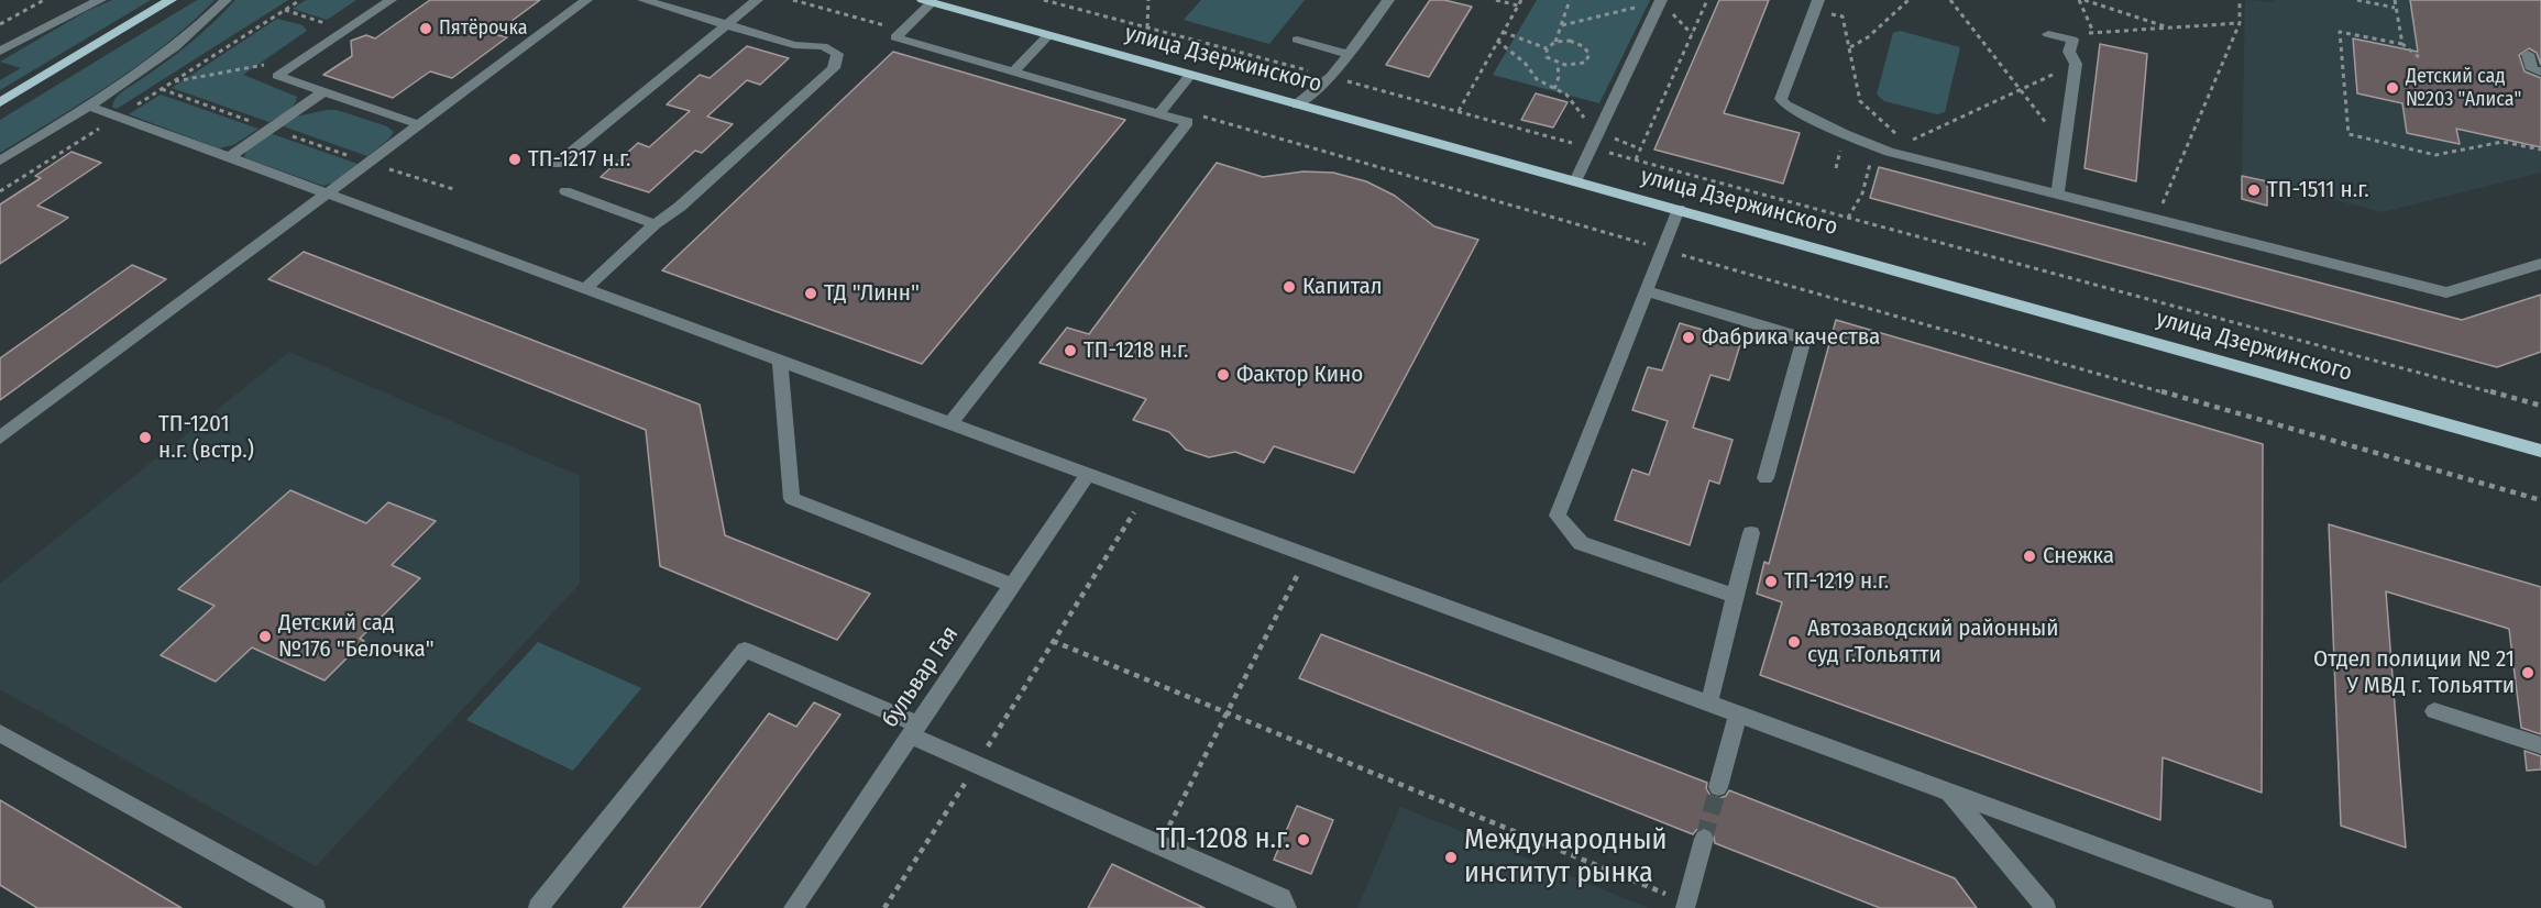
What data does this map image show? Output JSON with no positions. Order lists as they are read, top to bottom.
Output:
{
  "streets": {
    "main road": ["улица Дзержинского"],
    "street": ["бульвар Гая"]
  },
  "places": [
    "Пятёрочка",
    "Детский сад №203 \"Алиса\"",
    "ТП-1217 н.г.",
    "ТП-1511 н.г.",
    "Капитал",
    "ТД \"Линн\"",
    "Фабрика качества",
    "ТП-1218 н.г.",
    "Фактор Кино",
    "ТП-1201 н.г. (встр.)",
    "Снежка",
    "ТП-1219 н.г.",
    "Детский сад №176 \"Белочка\"",
    "Автозаводский районный суд г.Тольятти",
    "Отдел полиции № 21 У МВД г. Тольятти",
    "ТП-1208 н.г.",
    "Международный институт рынка"
  ]
}
